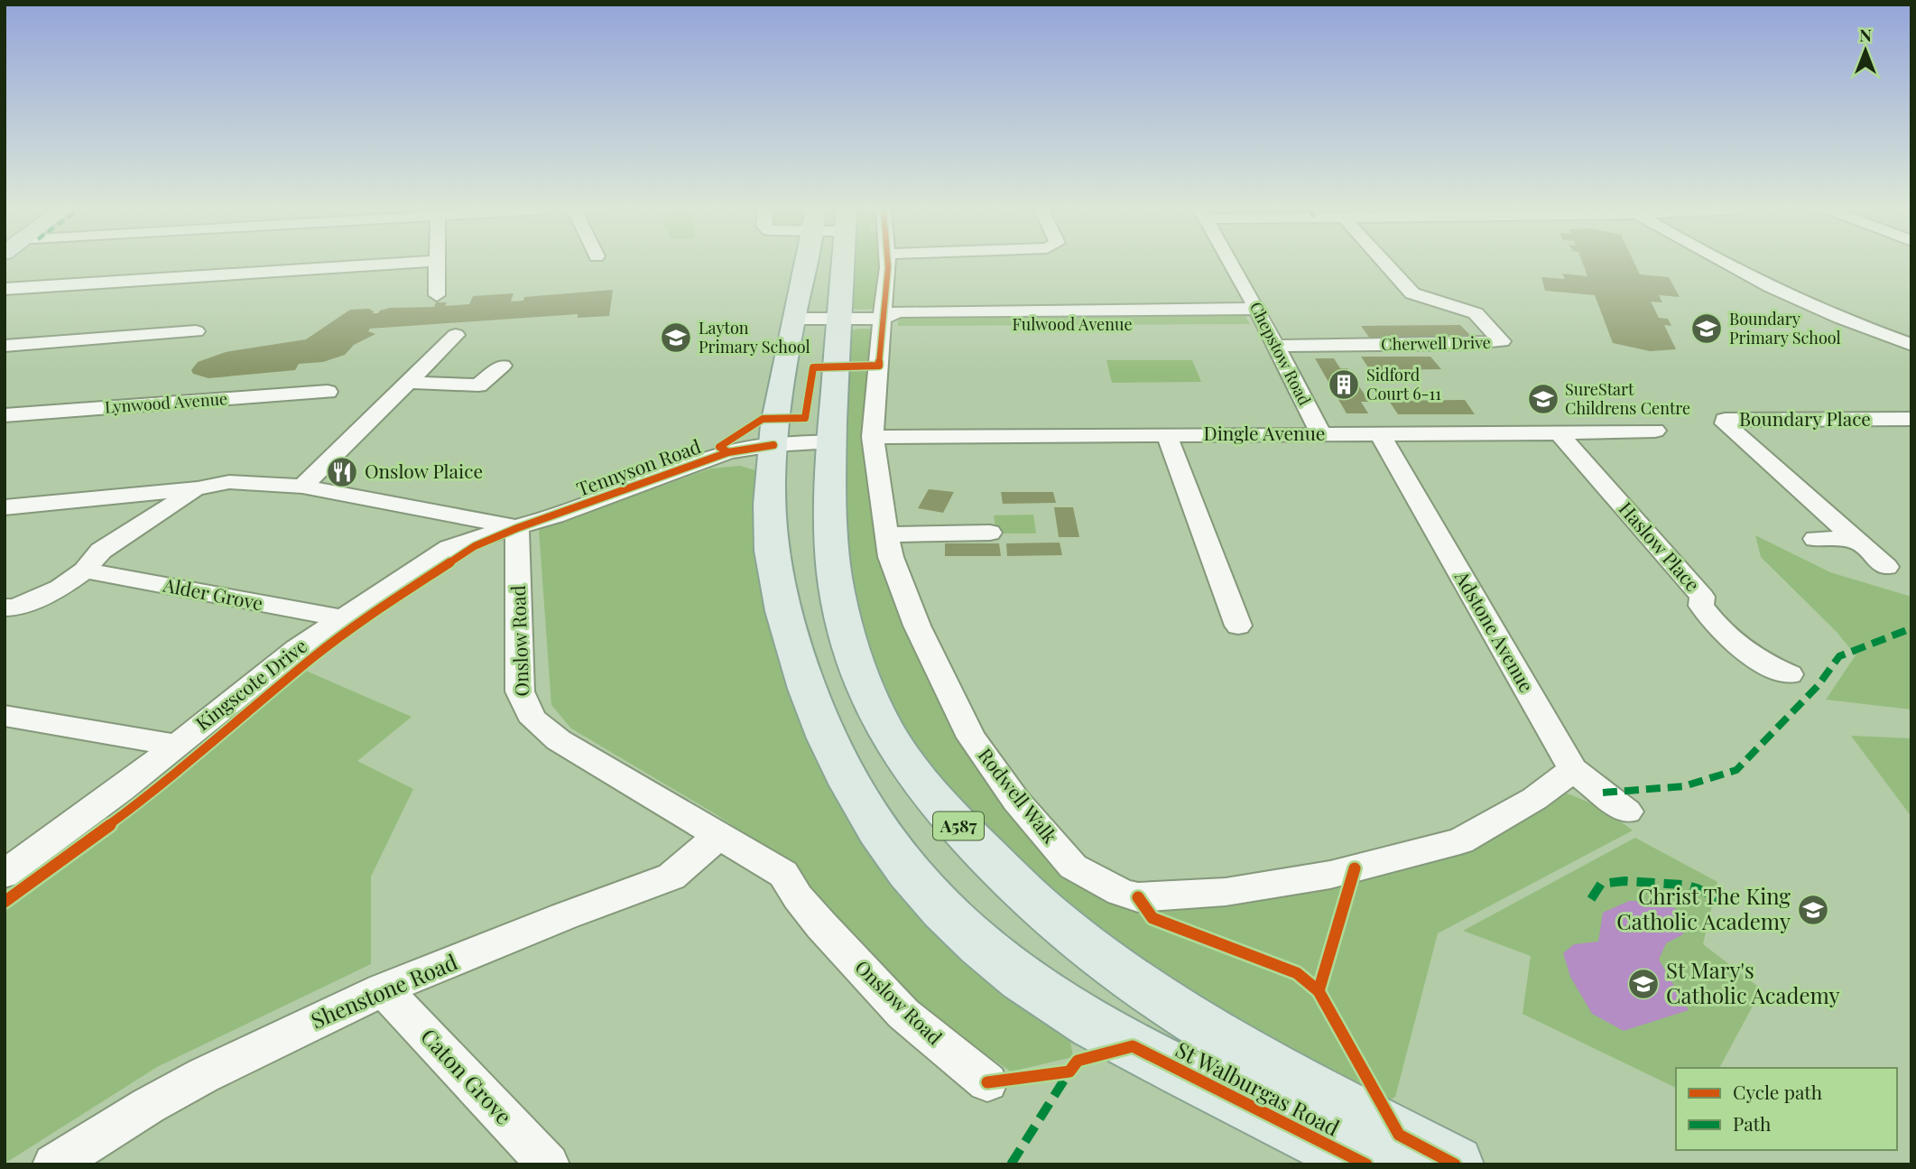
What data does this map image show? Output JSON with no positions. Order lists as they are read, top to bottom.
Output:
{
  "streets": {
    "main road": ["A587", "St Walburgas Road"],
    "street": [
      "Fulwood Avenue",
      "Cherwell Drive",
      "Chepstow Road",
      "Lynwood Avenue",
      "Boundary Place",
      "Dingle Avenue",
      "Tennyson Road",
      "Haslow Place",
      "Alder Grove",
      "Adstone Avenue",
      "Onslow Road",
      "Kingscote Drive",
      "Rodwell Walk",
      "Shenstone Road",
      "Caton Grove"
    ]
  },
  "crossings": [
    ["Fulwood Avenue", "Chepstow Road"],
    ["Fulwood Avenue", "Rodwell Walk"],
    ["Fulwood Avenue", "St Walburgas Road"],
    ["Cherwell Drive", "Chepstow Road"],
    ["Chepstow Road", "Dingle Avenue"],
    ["Dingle Avenue", "Haslow Place"],
    ["Dingle Avenue", "Adstone Avenue"],
    ["Dingle Avenue", "Rodwell Walk"],
    ["Tennyson Road", "Onslow Road"],
    ["Tennyson Road", "Kingscote Drive"],
    ["Tennyson Road", "St Walburgas Road"],
    ["Alder Grove", "Kingscote Drive"],
    ["Adstone Avenue", "Rodwell Walk"],
    ["Onslow Road", "Kingscote Drive"],
    ["Onslow Road", "Shenstone Road"],
    ["Shenstone Road", "Caton Grove"]
  ],
  "places": {
    "school or university": [
      "Boundary Primary School",
      "Layton Primary School",
      "SureStart Childrens Centre",
      "Christ The King Catholic Academy",
      "St Mary's Catholic Academy"
    ],
    "building": ["Sidford Court 6-11"],
    "restaurant": ["Onslow Plaice"]
  },
  "legend": ["Cycle path", "Path"],
  "north": "top"
}
